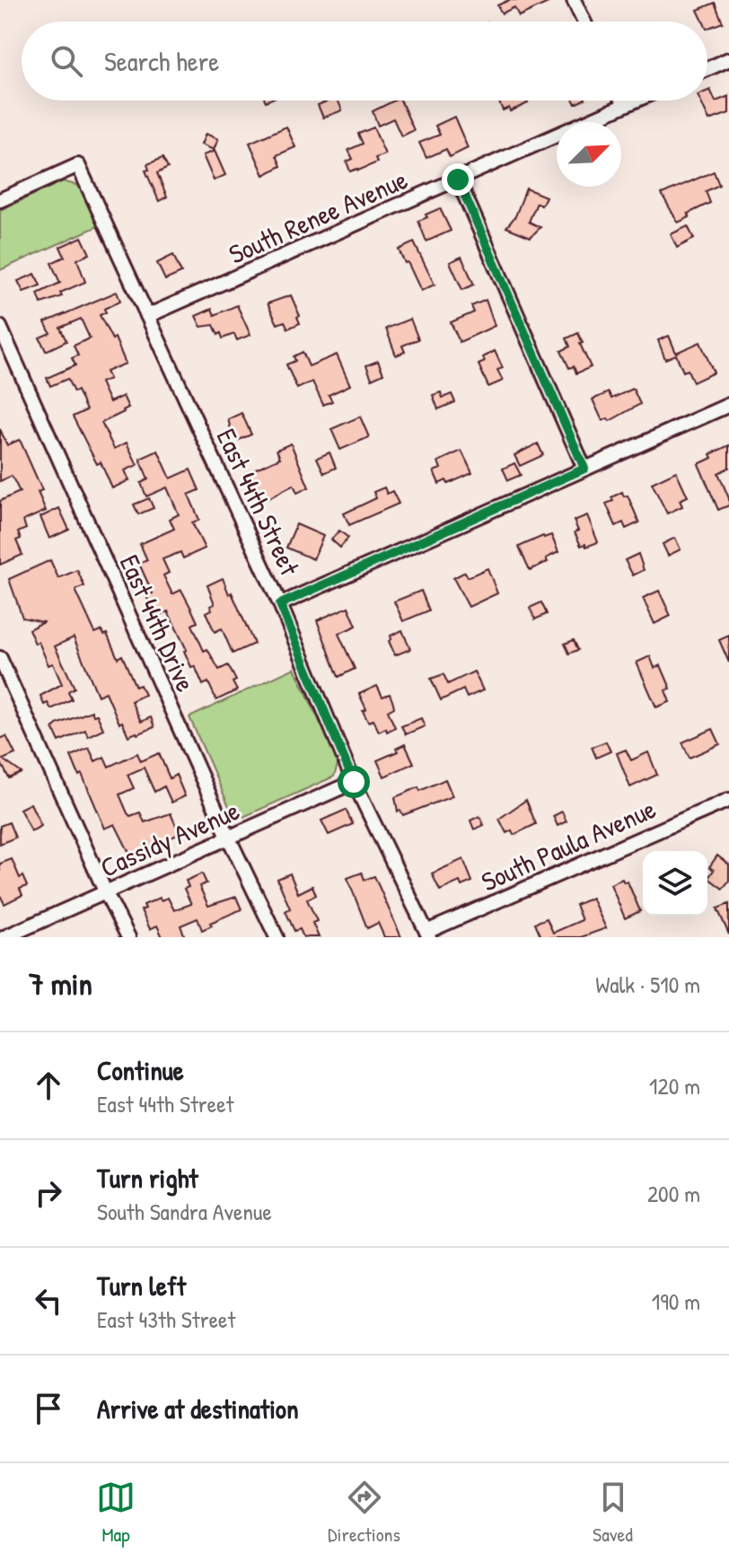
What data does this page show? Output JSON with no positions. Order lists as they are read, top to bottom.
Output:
{
  "streets": {
    "street": [
      "South Renee Avenue",
      "East 44th Street",
      "East 44th Drive",
      "Cassidy Avenue",
      "South Paula Avenue"
    ]
  },
  "crossings": [
    ["South Renee Avenue", "East 44th Street"],
    ["East 44th Street", "Cassidy Avenue"],
    ["East 44th Street", "South Paula Avenue"],
    ["East 44th Drive", "Cassidy Avenue"]
  ],
  "north": "top right",
  "page": {
    "search": "Search here",
    "heading": ["7 min", "Walk · 510 m"],
    "list": [
      ["Continue", "East 44th Street", "120 m"],
      ["Turn right", "South Sandra Avenue", "200 m"],
      ["Turn left", "East 43th Street", "190 m"],
      "Arrive at destination"
    ],
    "nav": ["Map", "Directions", "Saved"]
  }
}
